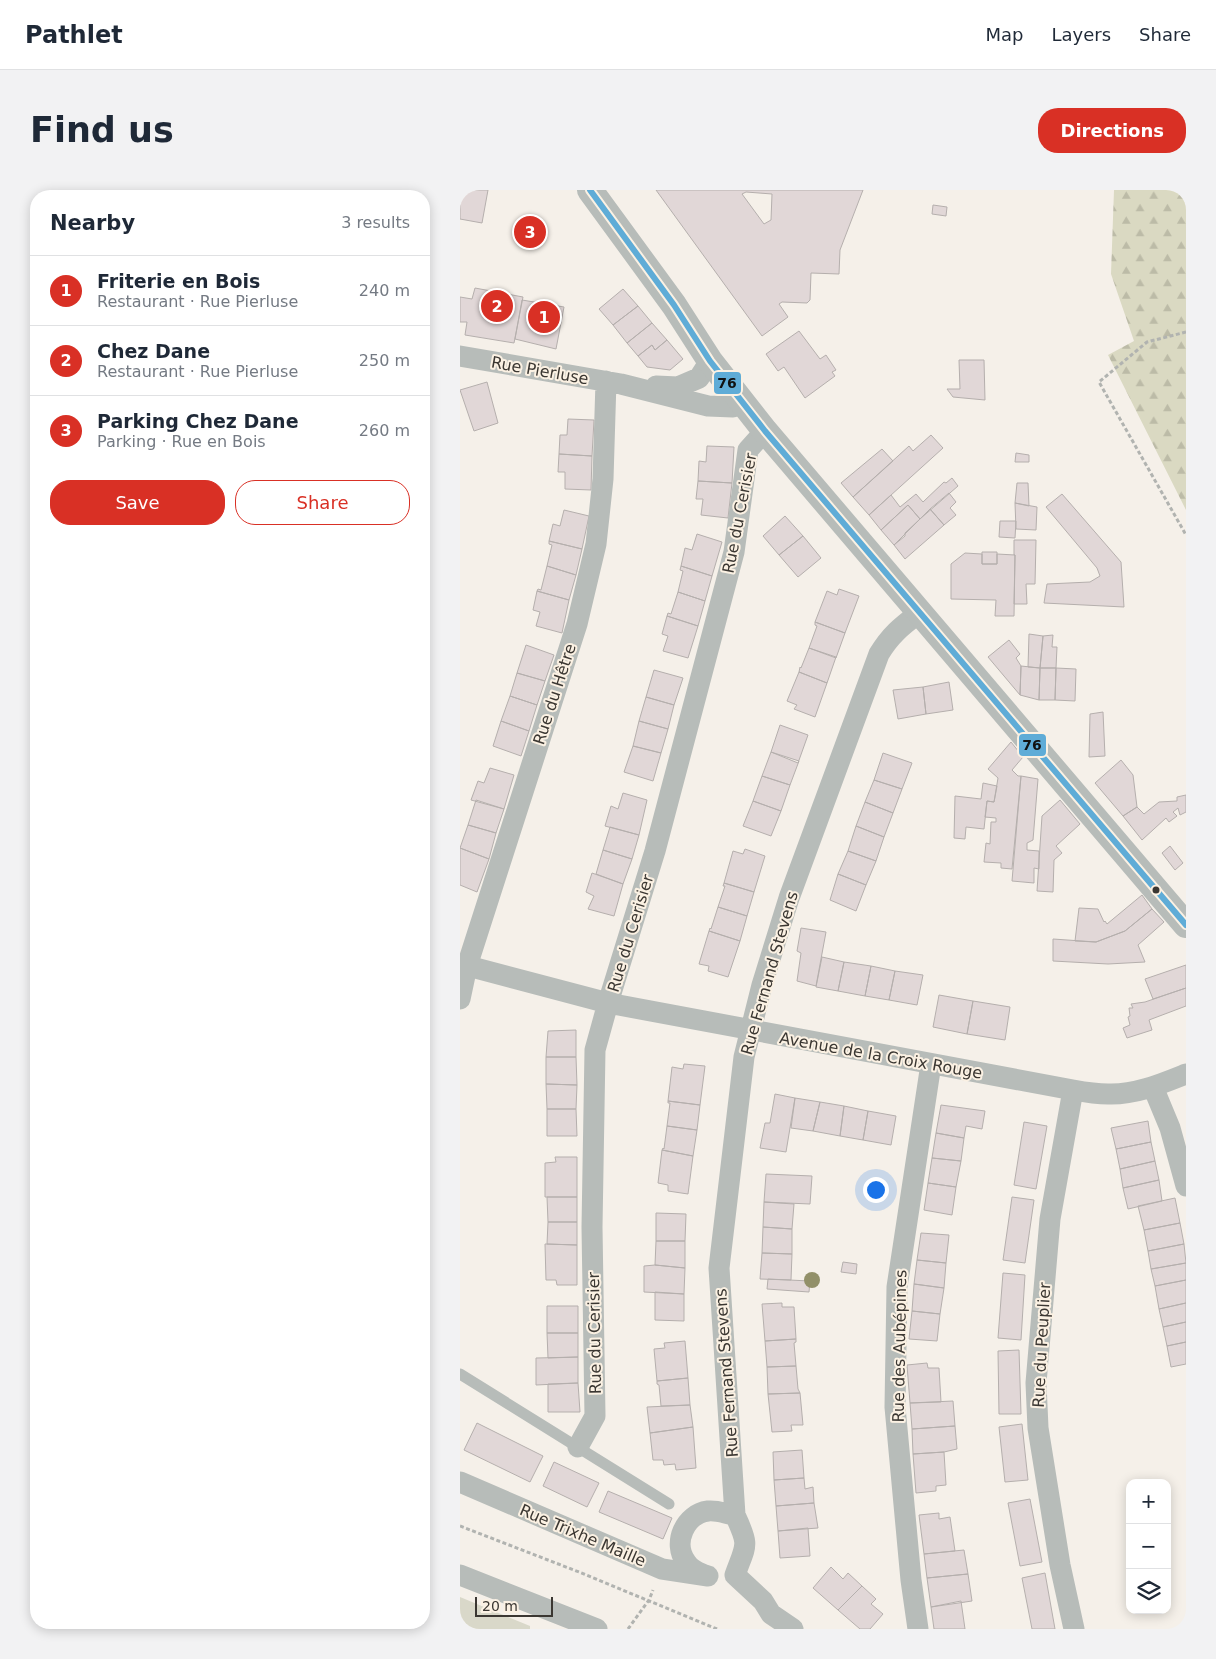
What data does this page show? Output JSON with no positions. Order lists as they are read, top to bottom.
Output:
{
  "streets": {
    "street": [
      "Rue Pierluse",
      "Rue du Cerisier",
      "Rue du Hêtre",
      "Rue Fernand Stevens",
      "Avenue de la Croix Rouge",
      "Rue du Peuplier",
      "Rue des Aubépines",
      "Rue Trixhe Maille"
    ]
  },
  "crossings": [
    ["Rue Pierluse", "Rue du Hêtre"],
    ["Rue du Cerisier", "Avenue de la Croix Rouge"],
    ["Rue du Hêtre", "Avenue de la Croix Rouge"],
    ["Rue Fernand Stevens", "Avenue de la Croix Rouge"],
    ["Rue Fernand Stevens", "Rue Trixhe Maille"],
    ["Avenue de la Croix Rouge", "Rue du Peuplier"],
    ["Avenue de la Croix Rouge", "Rue des Aubépines"]
  ],
  "lines": ["transit line 76"],
  "scale_bar": "20 m",
  "page": {
    "header": "Pathlet",
    "nav": ["Map", "Layers", "Share"],
    "buttons": [
      "Directions",
      ["Save", "Share"]
    ],
    "title": "Find us",
    "heading": ["Nearby", "3 results"],
    "pins": ["3", "2", "1"],
    "list": [
      {
        "mark": "1",
        "name": "Friterie en Bois",
        "note": "Restaurant · Rue Pierluse",
        "value": "240 m"
      },
      {
        "mark": "2",
        "name": "Chez Dane",
        "note": "Restaurant · Rue Pierluse",
        "value": "250 m"
      },
      {
        "mark": "3",
        "name": "Parking Chez Dane",
        "note": "Parking · Rue en Bois",
        "value": "260 m"
      }
    ],
    "map_buttons": ["+", "−"],
    "scale": "20 m"
  }
}
